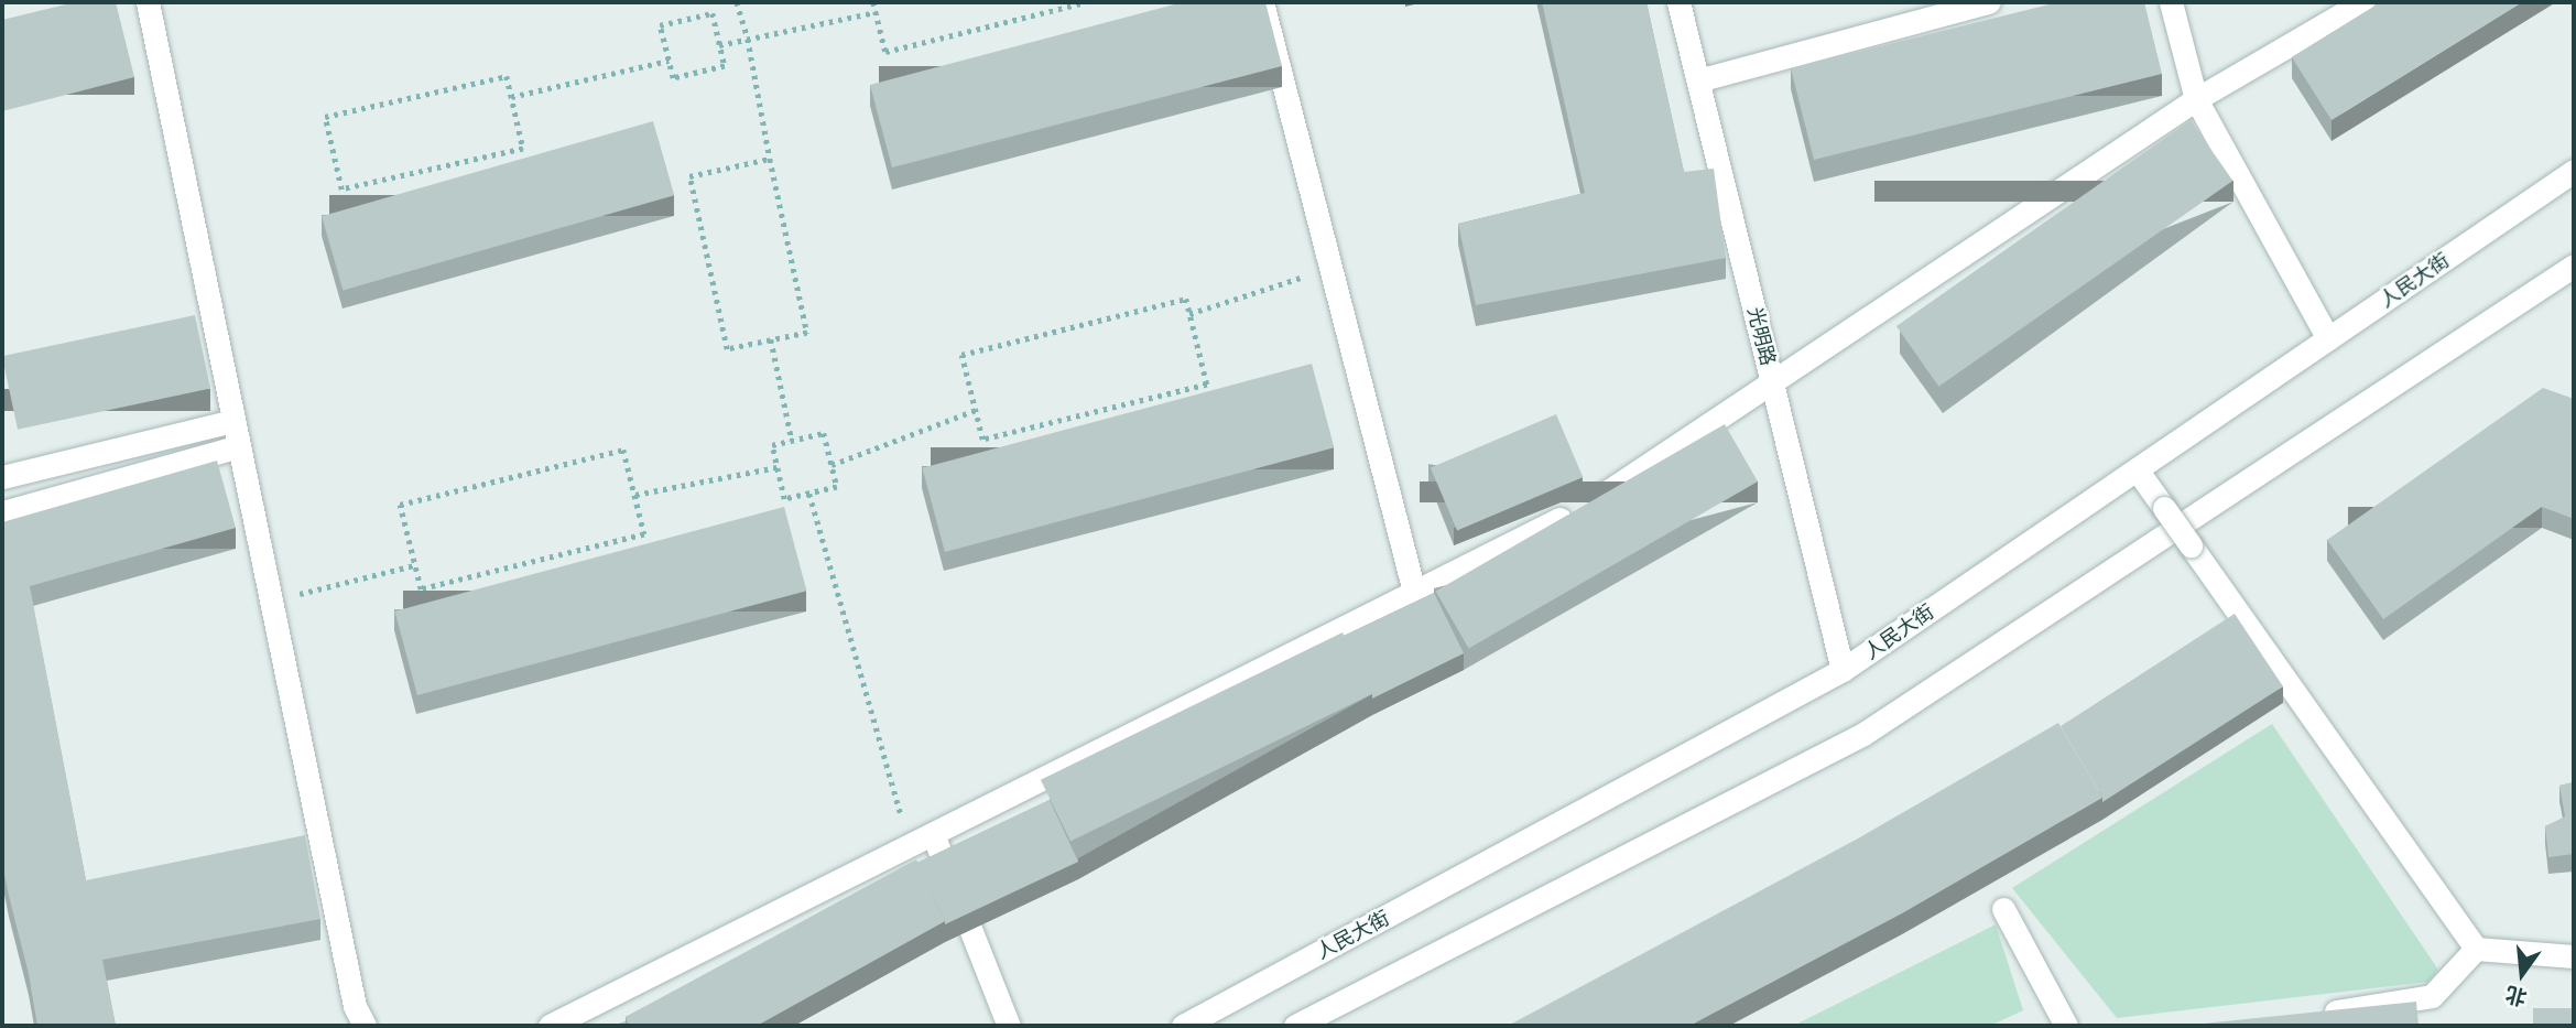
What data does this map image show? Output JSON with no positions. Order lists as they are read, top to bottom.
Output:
{
  "streets": {
    "street": ["人民大街", "光明路"]
  },
  "crossings": [
    ["人民大街", "光明路"]
  ],
  "north": "bottom"
}
